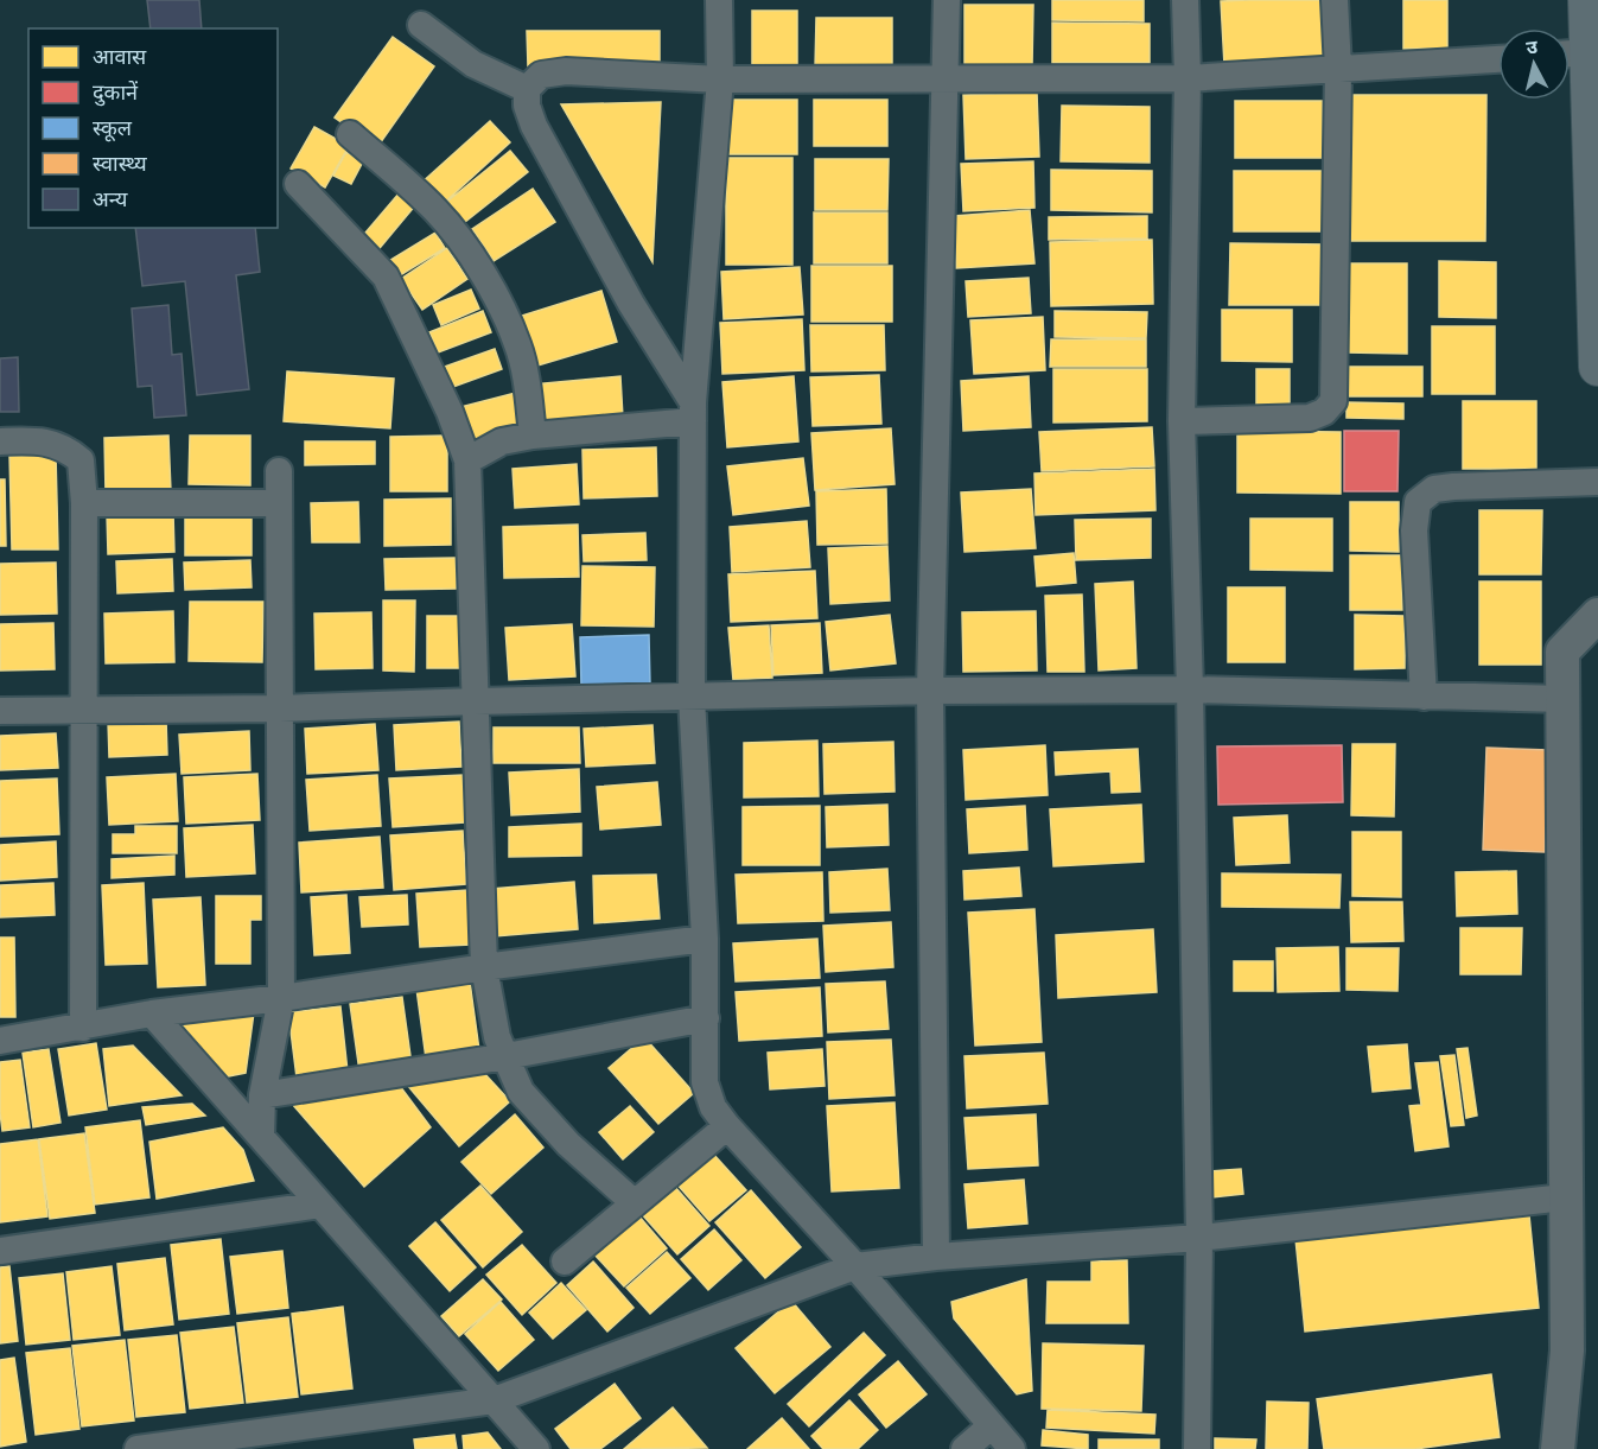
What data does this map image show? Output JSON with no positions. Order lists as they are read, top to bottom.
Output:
{
  "legend": [
    "आवास",
    "दुकानें",
    "स्कूल",
    "स्वास्थ्य",
    "अन्य"
  ],
  "north": "top"
}
